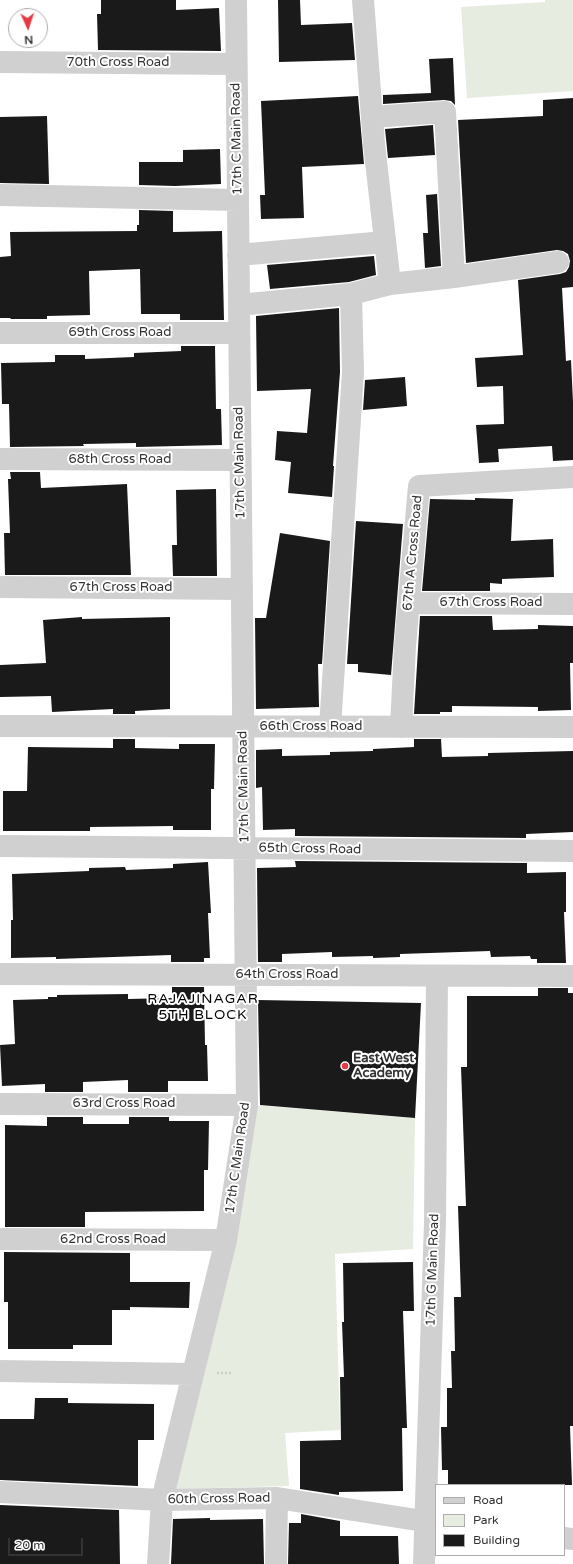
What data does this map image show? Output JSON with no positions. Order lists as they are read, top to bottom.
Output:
{
  "streets": {
    "street": [
      "70th Cross Road",
      "17th C Main Road",
      "69th Cross Road",
      "68th Cross Road",
      "67th A Cross Road",
      "67th Cross Road",
      "66th Cross Road",
      "65th Cross Road",
      "64th Cross Road",
      "63rd Cross Road",
      "62nd Cross Road",
      "17th G Main Road",
      "60th Cross Road"
    ]
  },
  "crossings": [
    ["70th Cross Road", "17th C Main Road"],
    ["17th C Main Road", "69th Cross Road"],
    ["17th C Main Road", "68th Cross Road"],
    ["17th C Main Road", "67th Cross Road"],
    ["17th C Main Road", "66th Cross Road"],
    ["17th C Main Road", "65th Cross Road"],
    ["17th C Main Road", "64th Cross Road"],
    ["17th C Main Road", "63rd Cross Road"],
    ["17th C Main Road", "62nd Cross Road"],
    ["17th C Main Road", "60th Cross Road"],
    ["67th A Cross Road", "67th Cross Road"],
    ["67th A Cross Road", "66th Cross Road"],
    ["64th Cross Road", "17th G Main Road"],
    ["17th G Main Road", "60th Cross Road"]
  ],
  "districts": ["RAJAJINAGAR 5TH BLOCK"],
  "places": ["East West Academy"],
  "legend": ["Road", "Park", "Building"],
  "scale_bar": "20 m",
  "north": "bottom"
}
